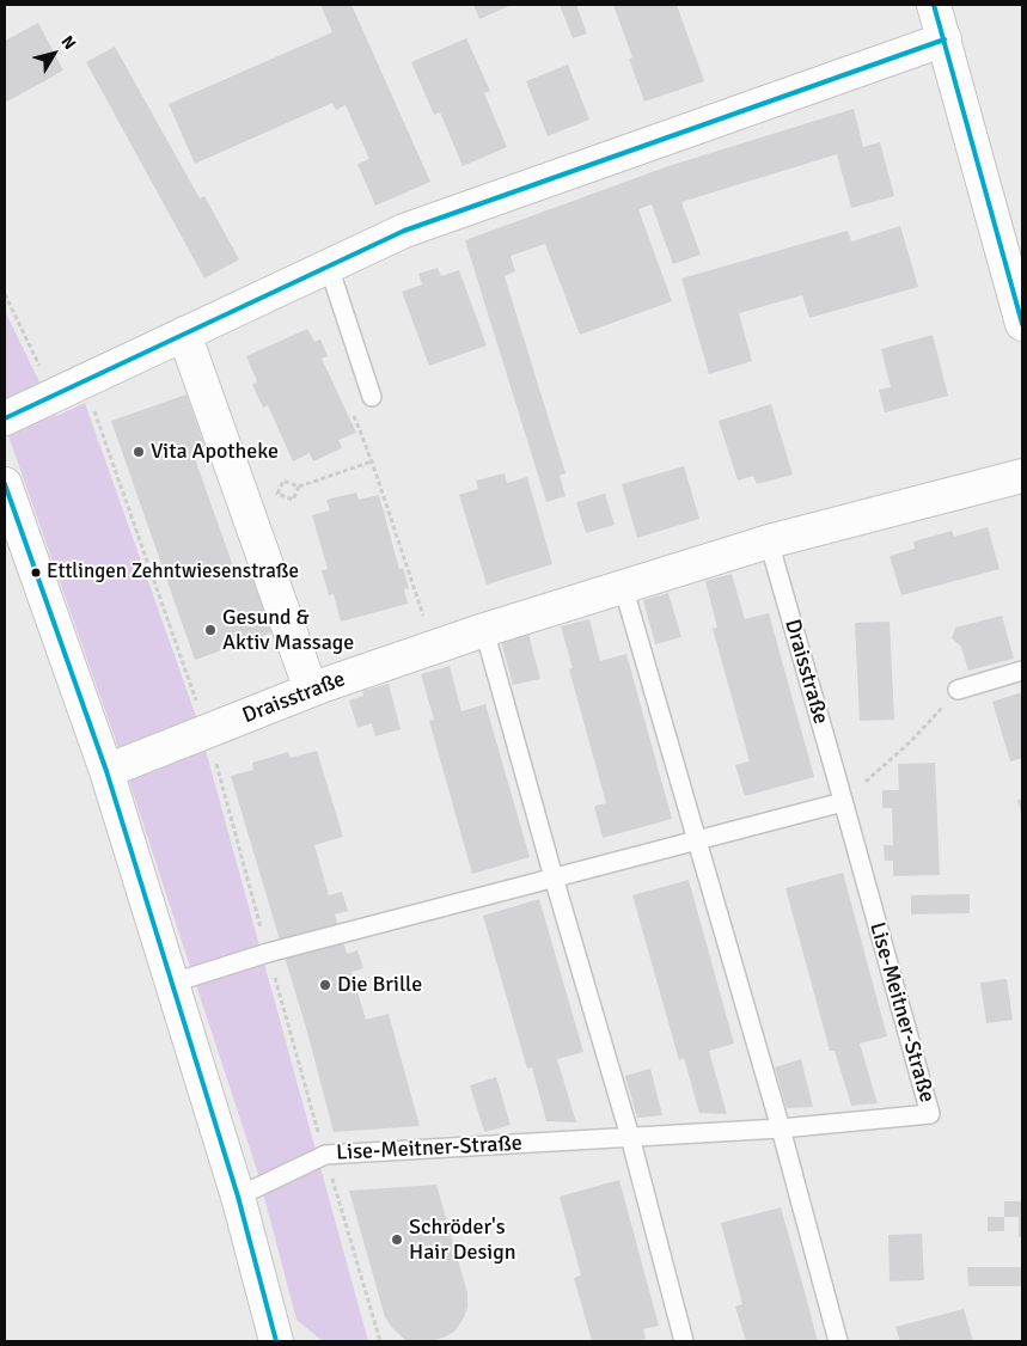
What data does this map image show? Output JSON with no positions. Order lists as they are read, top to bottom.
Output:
{
  "streets": {
    "street": ["Draisstraße"],
    "lane": ["Lise-Meitner-Straße"]
  },
  "crossings": [
    ["Draisstraße", "Lise-Meitner-Straße"]
  ],
  "places": [
    "Vita Apotheke",
    "Ettlingen Zehntwiesenstraße",
    "Gesund & Aktiv Massage",
    "Die Brille",
    "Schröder's Hair Design"
  ],
  "north": "top right"
}
